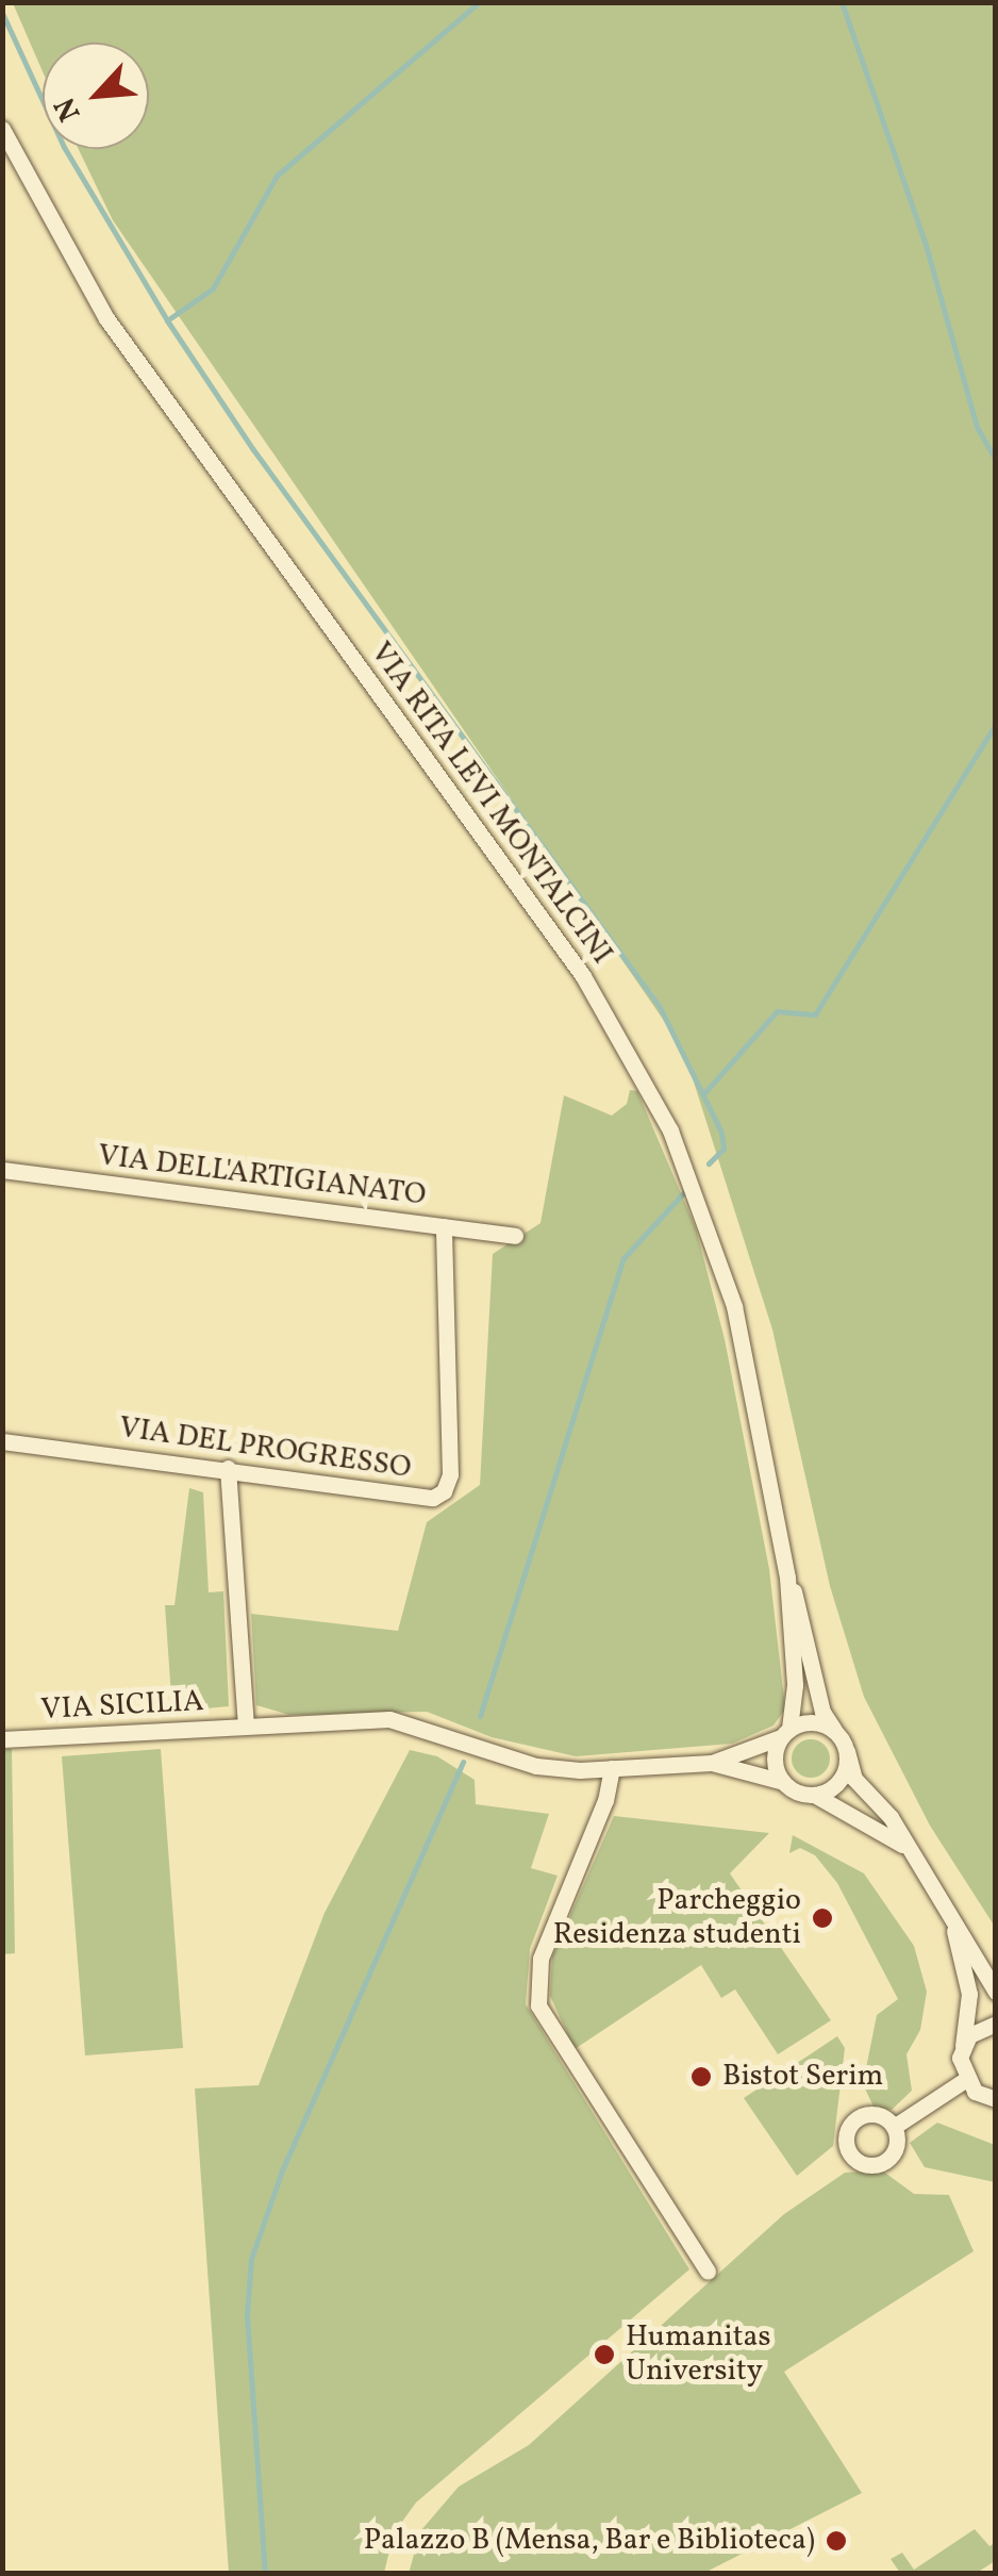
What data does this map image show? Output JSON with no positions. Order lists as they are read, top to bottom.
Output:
{
  "streets": {
    "street": [
      "VIA RITA LEVI MONTALCINI",
      "VIA DELL'ARTIGIANATO",
      "VIA DEL PROGRESSO",
      "VIA SICILIA"
    ]
  },
  "crossings": [
    ["VIA DELL'ARTIGIANATO", "VIA DEL PROGRESSO"]
  ],
  "places": [
    "Parcheggio Residenza studenti",
    "Bistot Serim",
    "Humanitas University",
    "Palazzo B (Mensa, Bar e Biblioteca)"
  ],
  "north": "bottom left"
}
